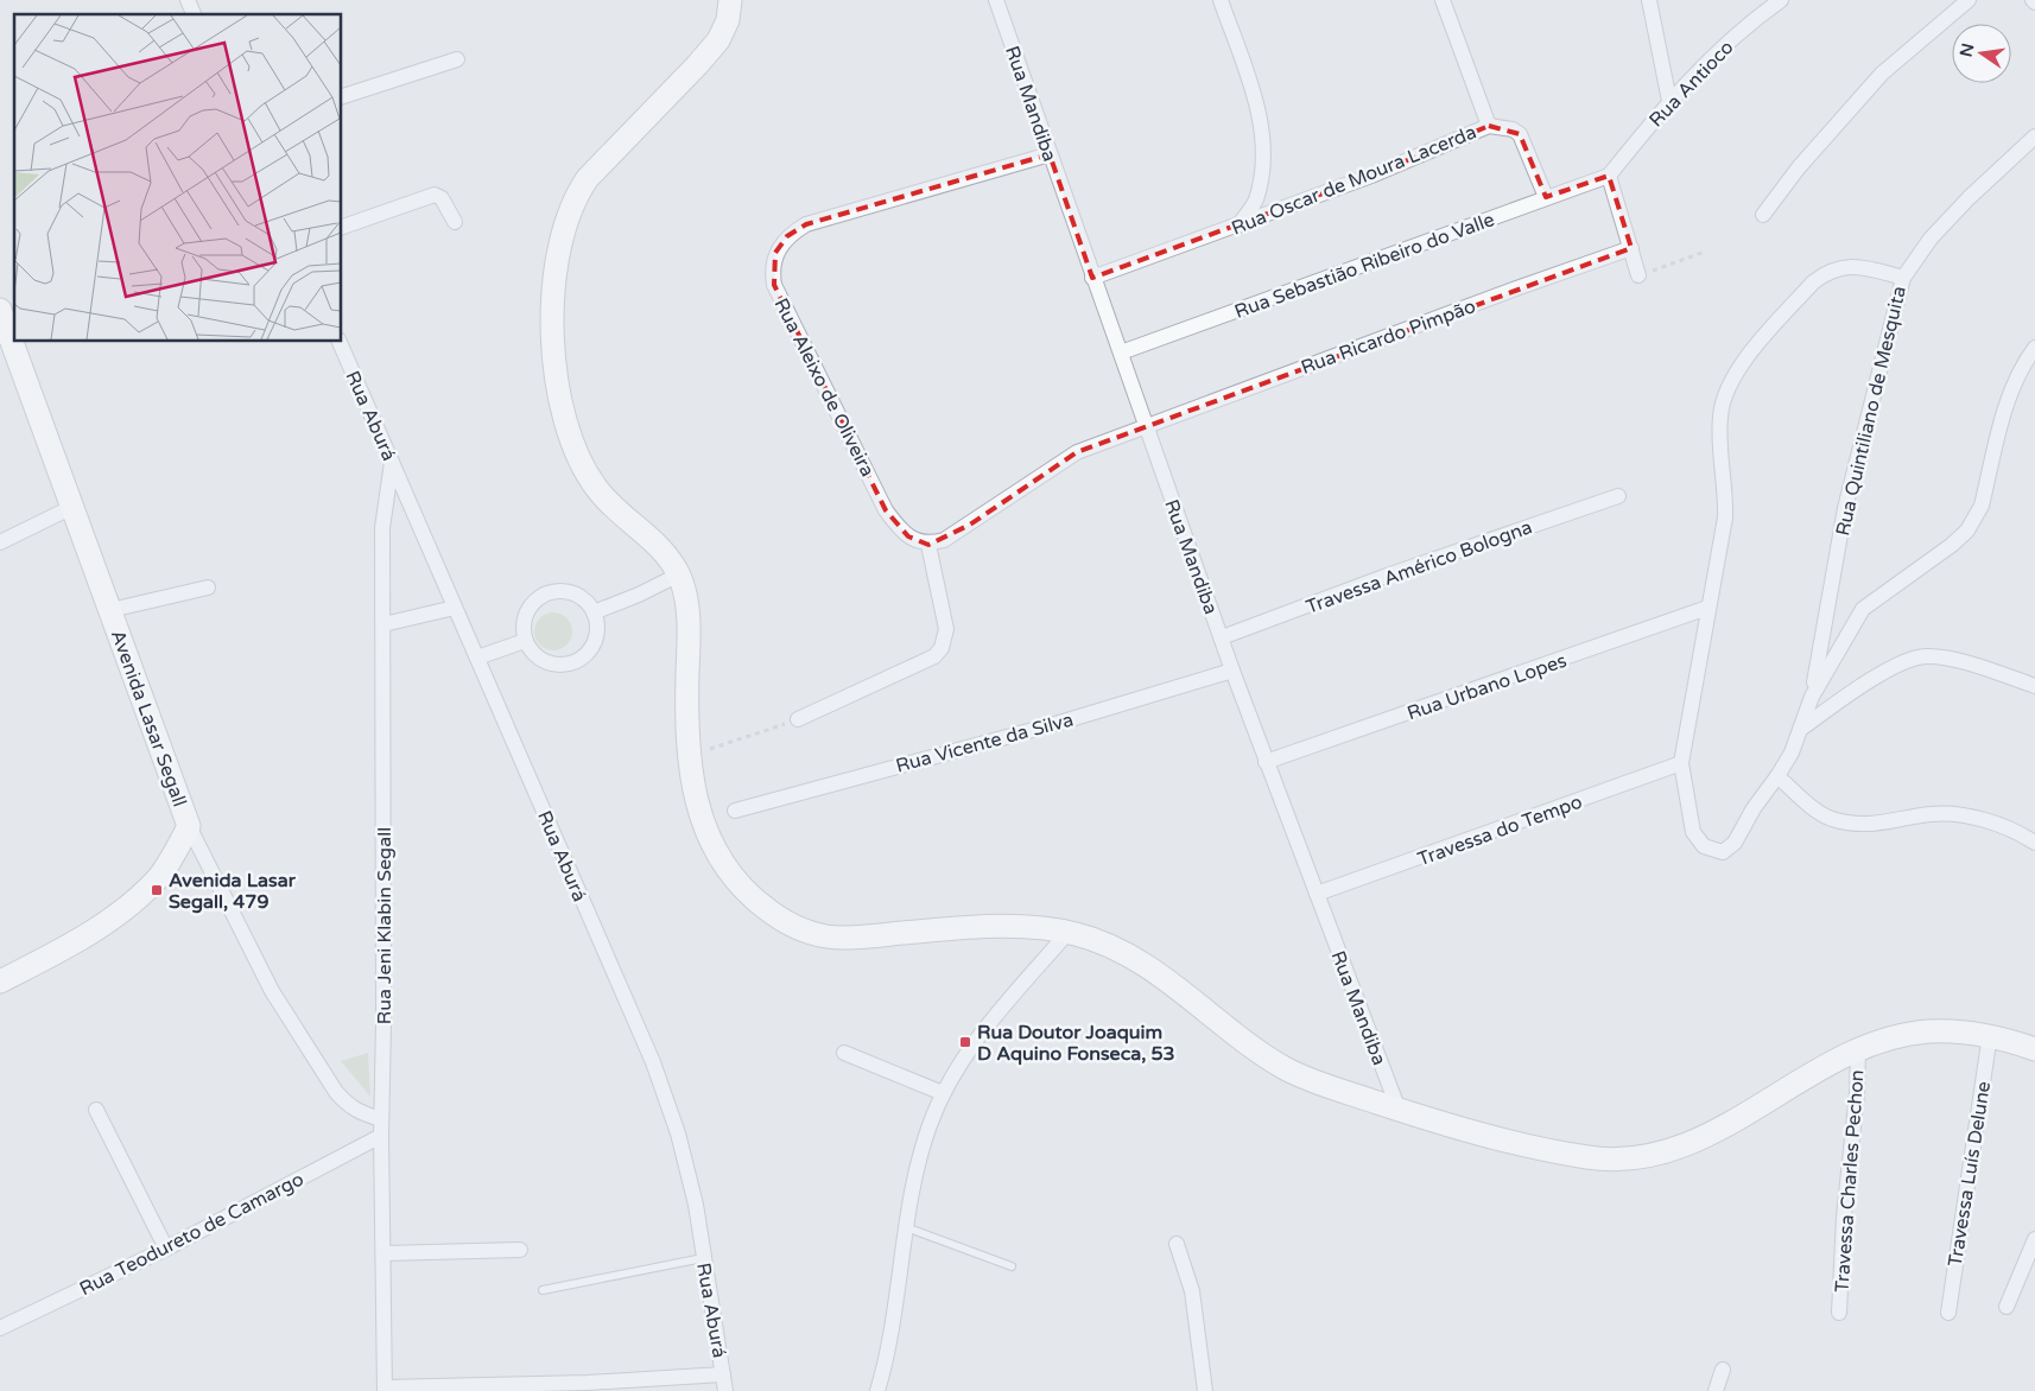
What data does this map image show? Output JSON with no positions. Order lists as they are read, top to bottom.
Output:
{
  "streets": {
    "street": [
      "Rua Antioco",
      "Rua Mandiba",
      "Rua Oscar de Moura Lacerda",
      "Rua Sebastião Ribeiro do Valle",
      "Rua Ricardo Pimpão",
      "Rua Aleixo de Oliveira",
      "Rua Quintiliano de Mesquita",
      "Rua Aburá",
      "Travessa Américo Bologna",
      "Rua Urbano Lopes",
      "Avenida Lasar Segall",
      "Rua Vicente da Silva",
      "Travessa do Tempo",
      "Rua Jeni Klabin Segall",
      "Travessa Luís Delune",
      "Travessa Charles Pechon",
      "Rua Teodureto de Camargo"
    ]
  },
  "crossings": [
    ["Rua Antioco", "Rua Sebastião Ribeiro do Valle"],
    ["Rua Mandiba", "Rua Oscar de Moura Lacerda"],
    ["Rua Mandiba", "Rua Sebastião Ribeiro do Valle"],
    ["Rua Mandiba", "Rua Ricardo Pimpão"],
    ["Rua Mandiba", "Rua Aleixo de Oliveira"],
    ["Rua Mandiba", "Travessa Américo Bologna"],
    ["Rua Mandiba", "Rua Urbano Lopes"],
    ["Rua Mandiba", "Rua Vicente da Silva"],
    ["Rua Mandiba", "Travessa do Tempo"],
    ["Rua Quintiliano de Mesquita", "Rua Urbano Lopes"],
    ["Rua Quintiliano de Mesquita", "Travessa do Tempo"],
    ["Rua Aburá", "Rua Jeni Klabin Segall"],
    ["Rua Jeni Klabin Segall", "Rua Teodureto de Camargo"]
  ],
  "places": {
    "transit": ["Avenida Lasar Segall, 479", "Rua Doutor Joaquim D Aquino Fonseca, 53"]
  },
  "north": "left"
}
